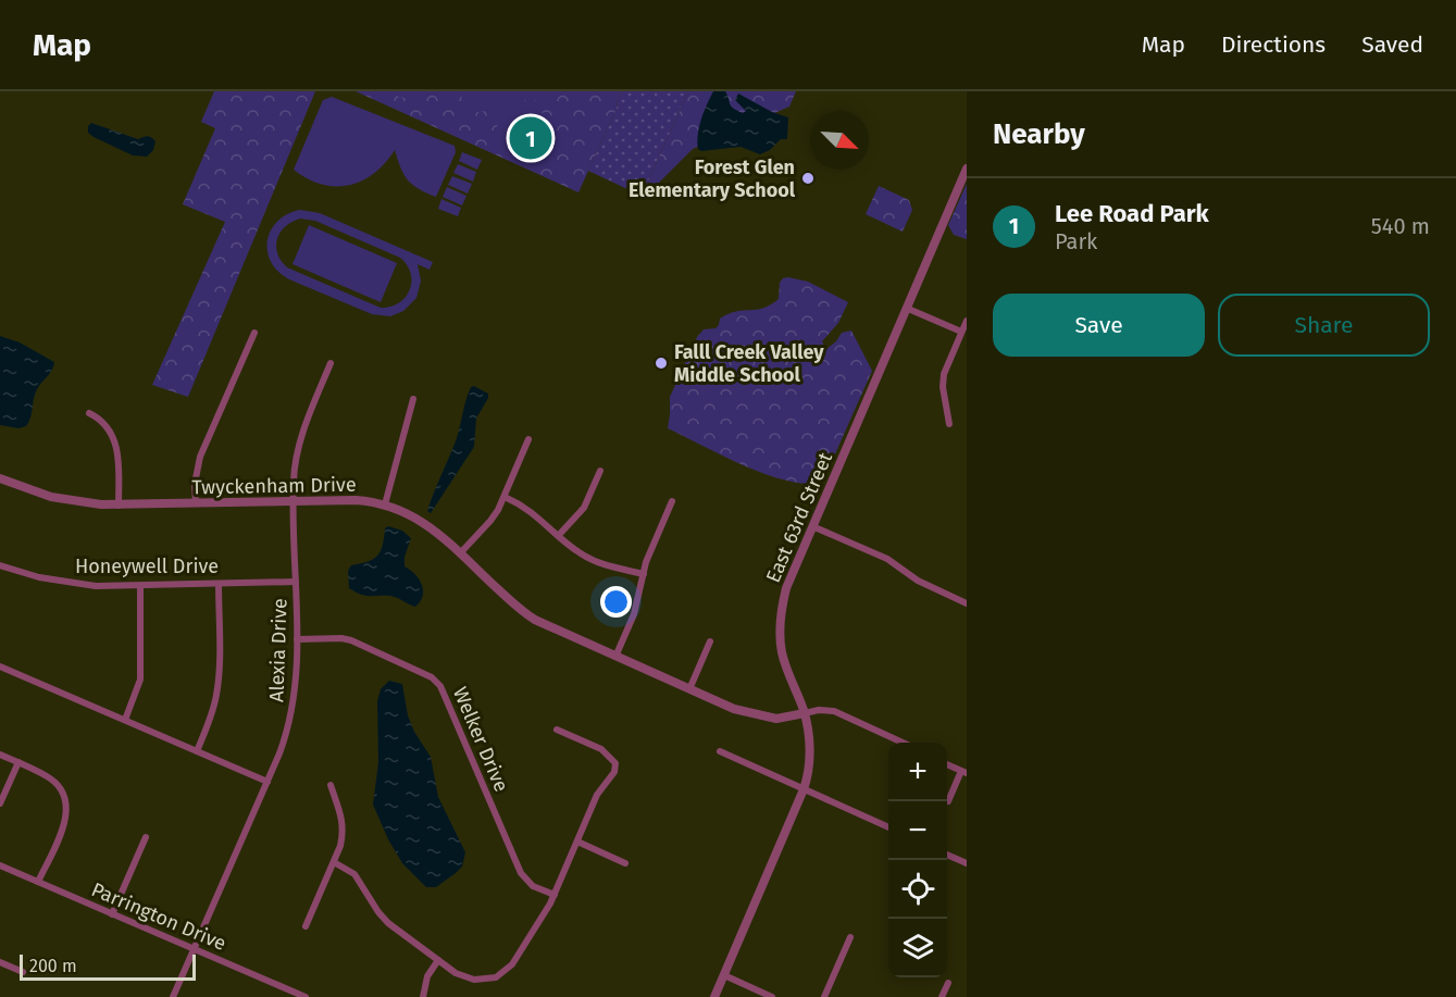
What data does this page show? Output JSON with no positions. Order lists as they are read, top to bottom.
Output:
{
  "streets": {
    "street": [
      "Twyckenham Drive",
      "East 63rd Street",
      "Honeywell Drive",
      "Alexia Drive",
      "Welker Drive",
      "Parrington Drive"
    ]
  },
  "crossings": [
    ["Twyckenham Drive", "East 63rd Street"],
    ["Twyckenham Drive", "Alexia Drive"],
    ["Honeywell Drive", "Alexia Drive"],
    ["Alexia Drive", "Welker Drive"],
    ["Alexia Drive", "Parrington Drive"]
  ],
  "places": ["Forest Glen Elementary School", "Falll Creek Valley Middle School"],
  "scale_bar": "200 m",
  "north": "bottom right",
  "page": {
    "header": "Map",
    "nav": ["Map", "Directions", "Saved"],
    "heading": "Nearby",
    "pins": "1",
    "list": [
      {
        "mark": "1",
        "name": "Lee Road Park",
        "note": "Park",
        "value": "540 m"
      }
    ],
    "buttons": ["Save", "Share"],
    "map_buttons": ["+", "−"],
    "scale": "200 m"
  }
}
